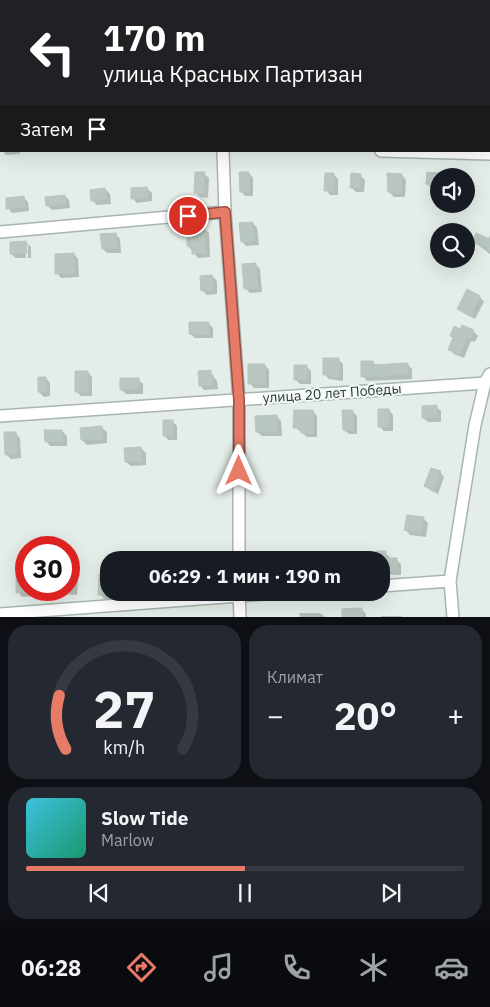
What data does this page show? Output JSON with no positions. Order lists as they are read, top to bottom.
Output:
{
  "streets": {
    "street": ["улица 20 лет Победы"]
  },
  "page": {
    "turn": ["170 m", "улица Красных Партизан"],
    "then": "Затем",
    "limit": "30",
    "trip": "06:29 · 1 мин · 190 m",
    "tile": "Климат",
    "heat": ["−", "20°", "+"],
    "song": ["Slow Tide", "Marlow"],
    "tabs": "06:28",
    "gauge": ["27", "km/h"]
  }
}
